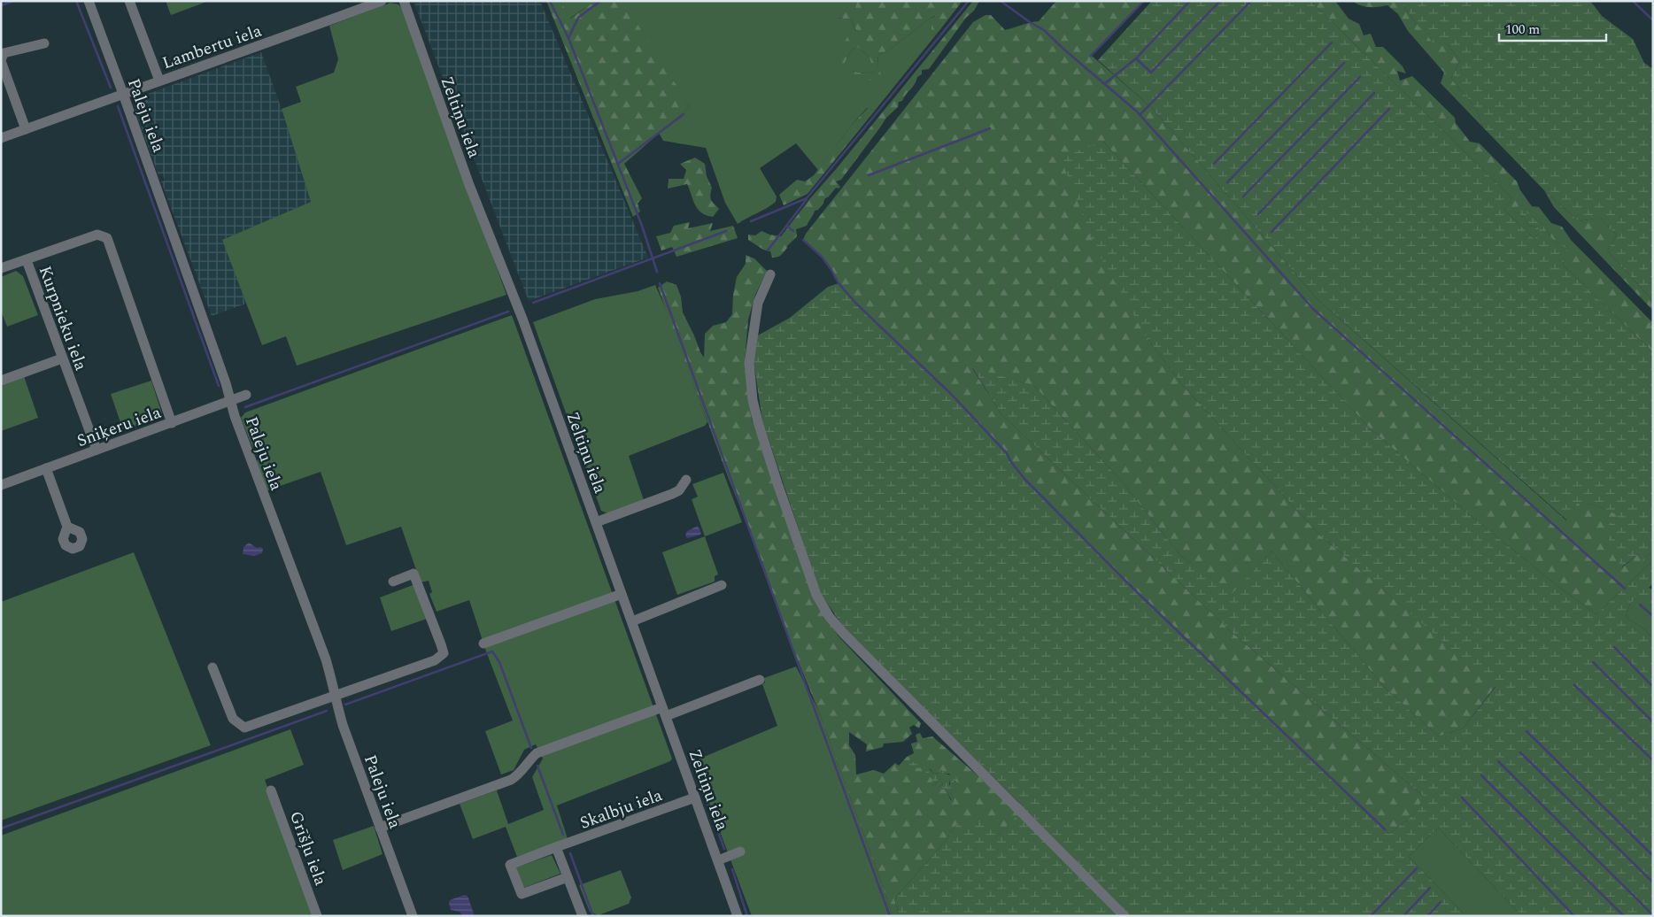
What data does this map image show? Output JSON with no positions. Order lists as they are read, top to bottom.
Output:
{
  "streets": {
    "street": [
      "Lambertu iela",
      "Paleju iela",
      "Zeltiņu iela",
      "Kurpnieku iela",
      "Sniķeru iela",
      "Skalbju iela",
      "Grīšļu iela"
    ]
  },
  "crossings": [
    ["Lambertu iela", "Paleju iela"],
    ["Paleju iela", "Sniķeru iela"],
    ["Zeltiņu iela", "Skalbju iela"],
    ["Kurpnieku iela", "Sniķeru iela"]
  ],
  "scale_bar": "100 m"
}
